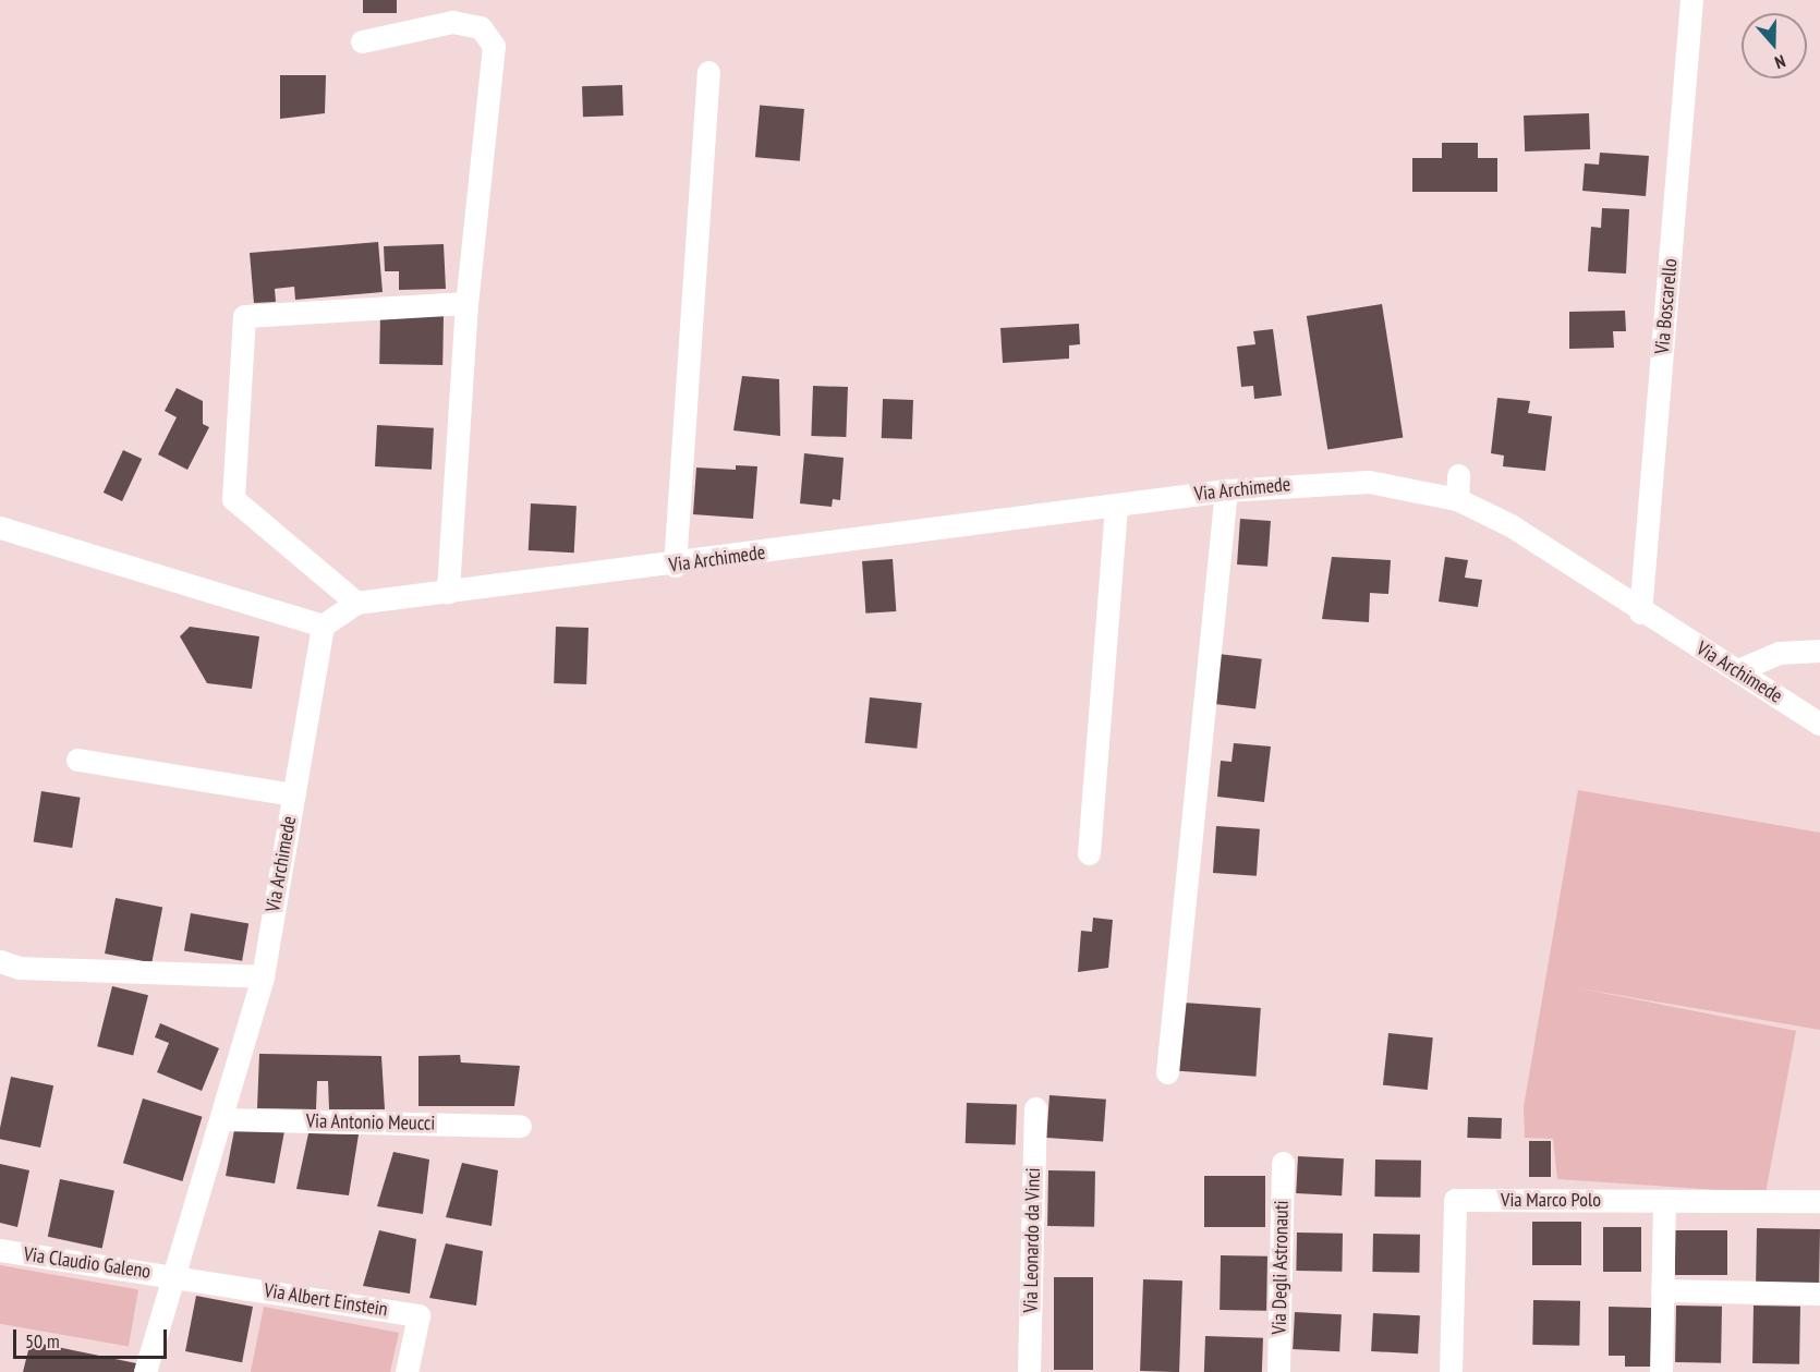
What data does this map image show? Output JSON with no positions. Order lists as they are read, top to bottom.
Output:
{
  "streets": {
    "street": [
      "Via Boscarello",
      "Via Archimede",
      "Via Antonio Meucci",
      "Via Marco Polo",
      "Via Leonardo da Vinci",
      "Via Claudio Galeno",
      "Via Degli Astronauti",
      "Via Albert Einstein"
    ]
  },
  "crossings": [
    ["Via Boscarello", "Via Archimede"],
    ["Via Archimede", "Via Antonio Meucci"],
    ["Via Archimede", "Via Claudio Galeno"],
    ["Via Archimede", "Via Albert Einstein"],
    ["Via Claudio Galeno", "Via Albert Einstein"]
  ],
  "scale_bar": "50 m",
  "north": "bottom"
}
